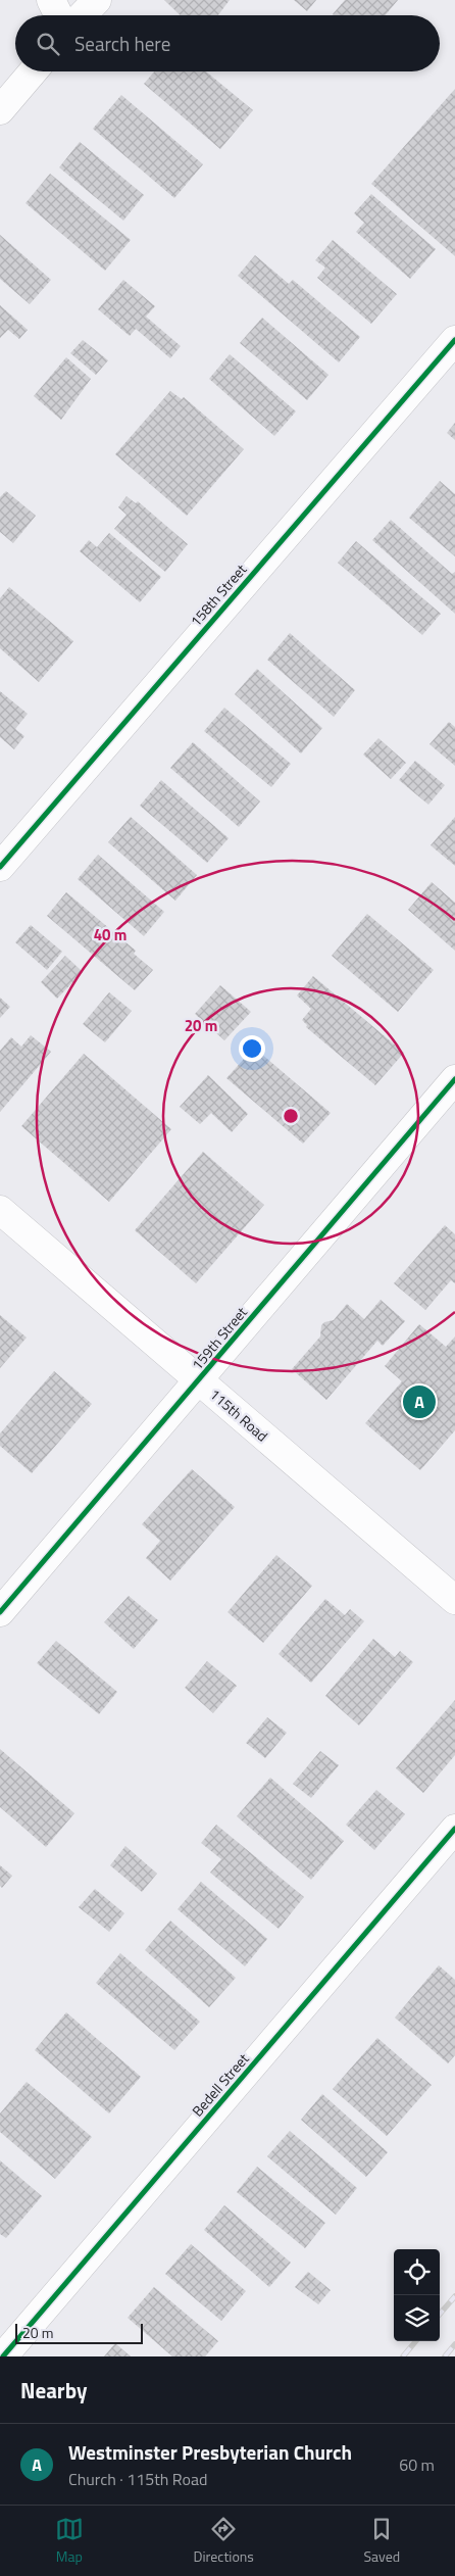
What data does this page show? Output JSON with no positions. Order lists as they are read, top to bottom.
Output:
{
  "streets": {
    "street": [
      "158th Street",
      "159th Street",
      "115th Road",
      "Bedell Street"
    ]
  },
  "crossings": [
    ["159th Street", "115th Road"]
  ],
  "scale_bar": "20 m",
  "page": {
    "search": "Search here",
    "pins": "A",
    "scale": "20 m",
    "heading": "Nearby",
    "list": [
      {
        "mark": "A",
        "name": "Westminster Presbyterian Church",
        "note": "Church · 115th Road",
        "value": "60 m"
      }
    ],
    "nav": ["Map", "Directions", "Saved"]
  },
  "rings": ["40 m", "20 m"]
}
